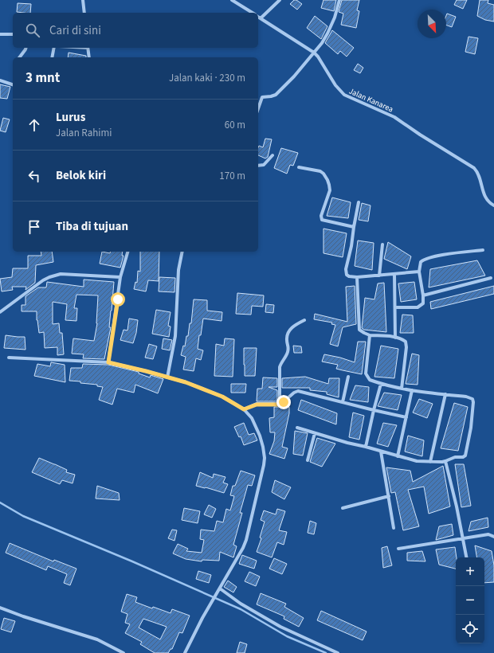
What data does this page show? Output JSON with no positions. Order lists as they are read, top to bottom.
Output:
{
  "streets": {
    "street": ["Jalan Kanarea"]
  },
  "north": "bottom right",
  "page": {
    "search": "Cari di sini",
    "heading": ["3 mnt", "Jalan kaki · 230 m"],
    "list": [
      ["Lurus", "Jalan Rahimi", "60 m"],
      ["Belok kiri", "170 m"],
      "Tiba di tujuan"
    ],
    "map_buttons": ["+", "−"]
  }
}
